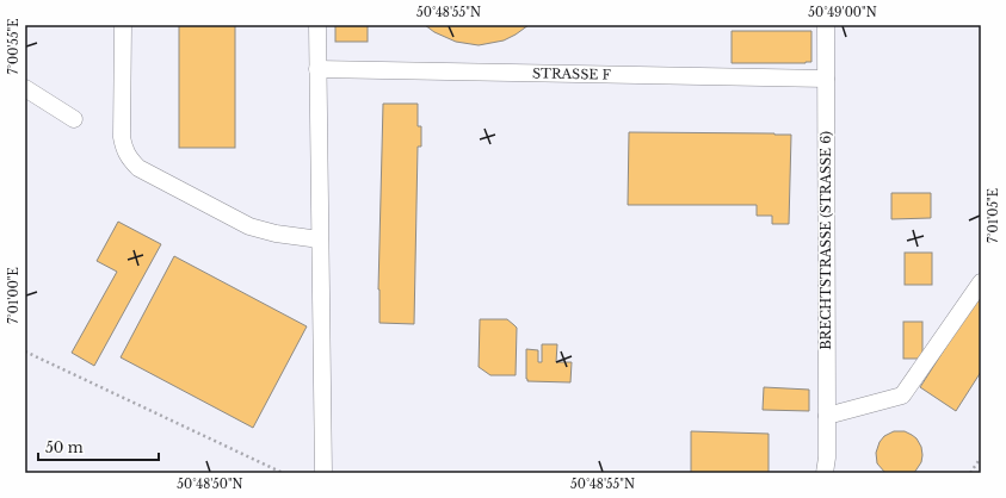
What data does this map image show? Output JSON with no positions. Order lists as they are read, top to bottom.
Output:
{
  "streets": {
    "street": ["STRASSE F", "BRECHTSTRASSE (STRASSE 6)"]
  },
  "crossings": [
    ["STRASSE F", "BRECHTSTRASSE (STRASSE 6)"]
  ],
  "scale_bar": "50 m",
  "coordinates": [
    "50°48'55\"N",
    "50°49'00\"N",
    "7°00'55\"E",
    "7°01'05\"E",
    "7°01'00\"E",
    "50°48'50\"N"
  ]
}
